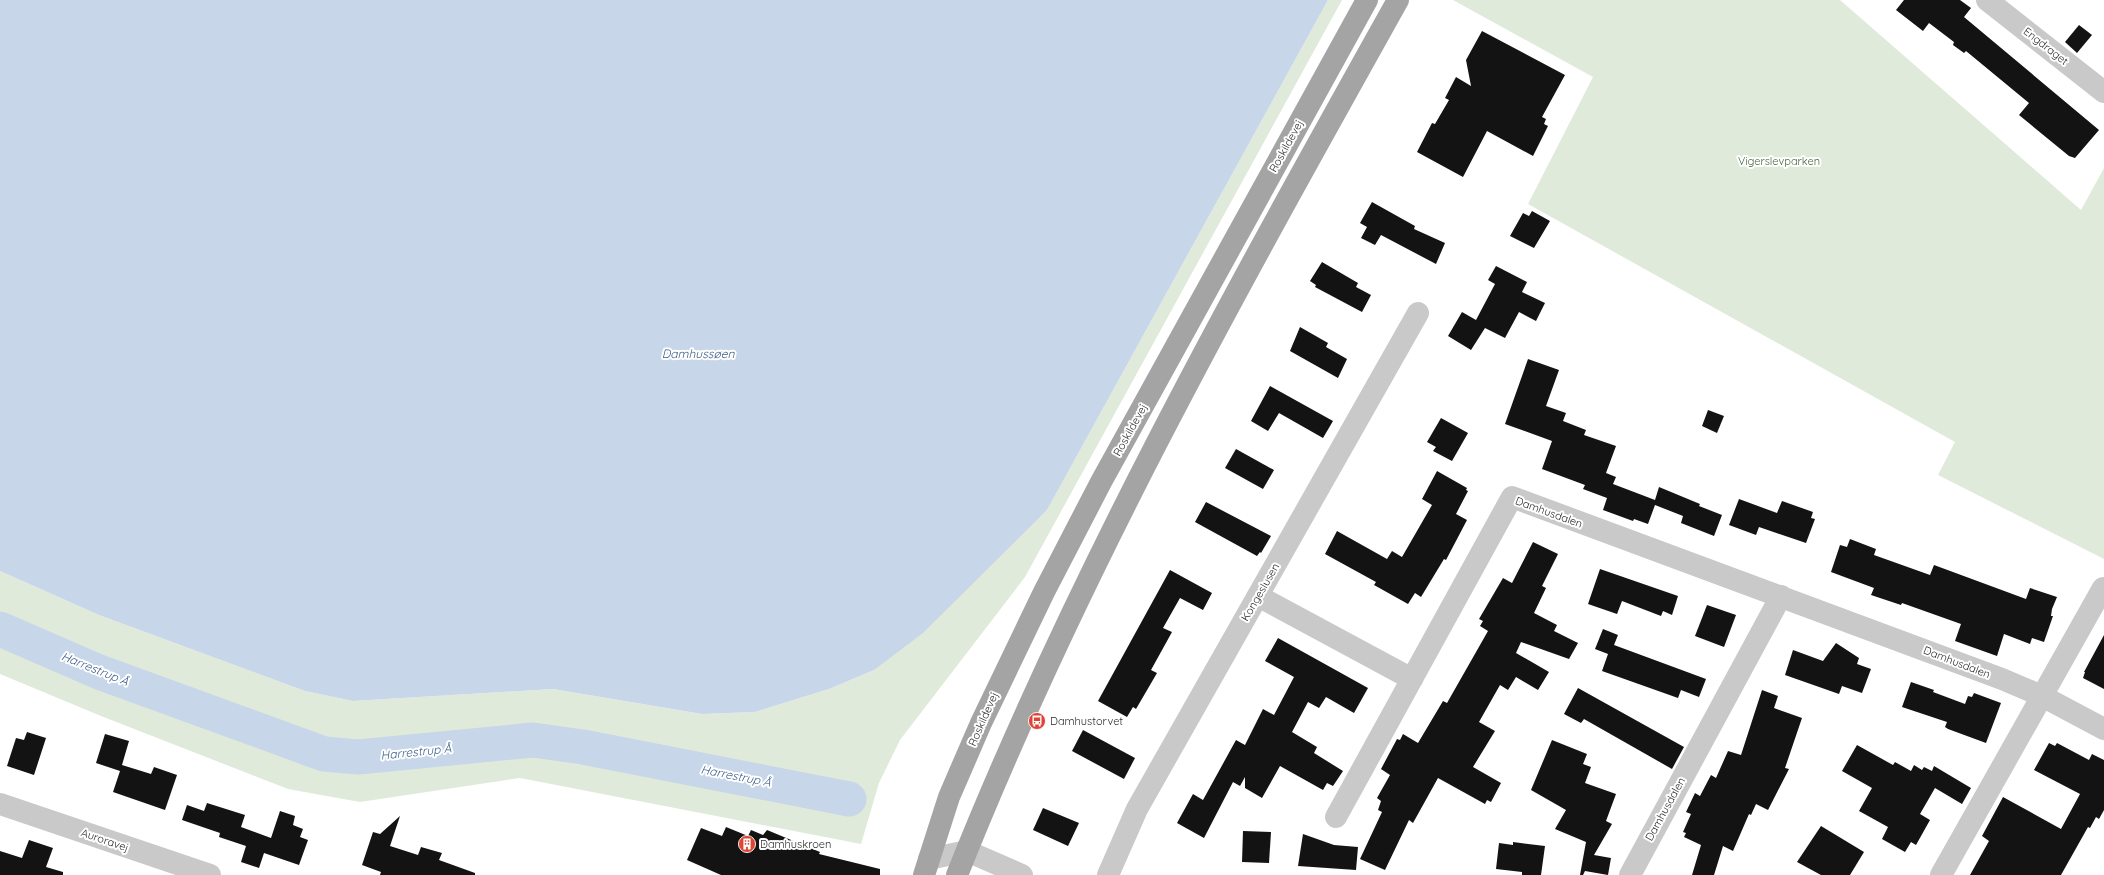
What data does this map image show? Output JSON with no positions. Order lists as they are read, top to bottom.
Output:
{
  "streets": {
    "main road": ["Roskildevej"],
    "street": [
      "Engdraget",
      "Damhusdalen",
      "Kongeslusen",
      "Auroravej"
    ]
  },
  "water": ["Damhussøen", "Harrestrup Å"],
  "parks": ["Vigerslevparken"],
  "places": {
    "bus stop": ["Damhustorvet"],
    "building": ["Damhuskroen"]
  }
}
